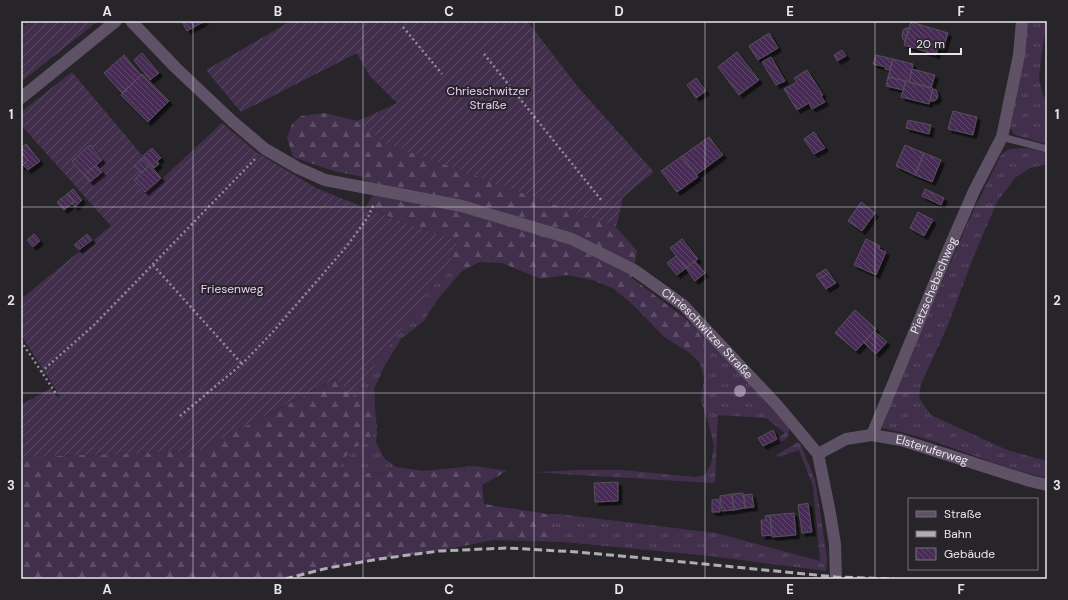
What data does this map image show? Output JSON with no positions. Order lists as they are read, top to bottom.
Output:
{
  "streets": {
    "street": ["Pietzschebachweg", "Chrieschwitzer Straße", "Elsteruferweg"]
  },
  "crossings": [
    ["Pietzschebachweg", "Elsteruferweg"],
    ["Chrieschwitzer Straße", "Elsteruferweg"]
  ],
  "parks": ["Chrieschwitzer Straße", "Friesenweg"],
  "legend": ["Straße", "Bahn", "Gebäude"],
  "scale_bar": "20 m",
  "grid": {
    "columns": [
      "A",
      "B",
      "C",
      "D",
      "E",
      "F"
    ],
    "rows": ["1", "2", "3"]
  }
}
